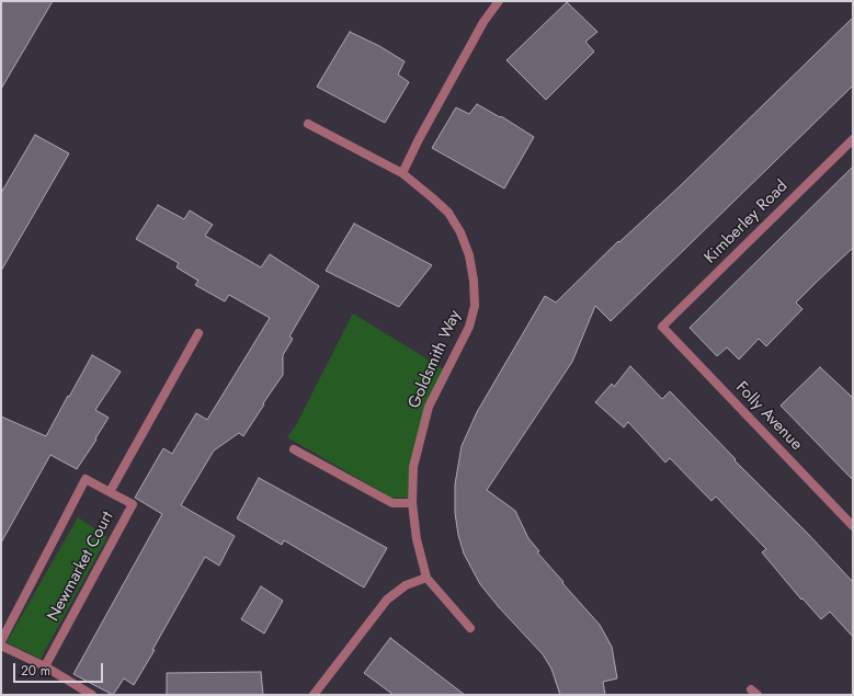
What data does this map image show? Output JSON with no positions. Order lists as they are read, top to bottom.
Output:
{
  "streets": {
    "street": [
      "Kimberley Road",
      "Goldsmith Way",
      "Folly Avenue",
      "Newmarket Court"
    ]
  },
  "crossings": [
    ["Kimberley Road", "Folly Avenue"]
  ],
  "scale_bar": "20 m"
}
